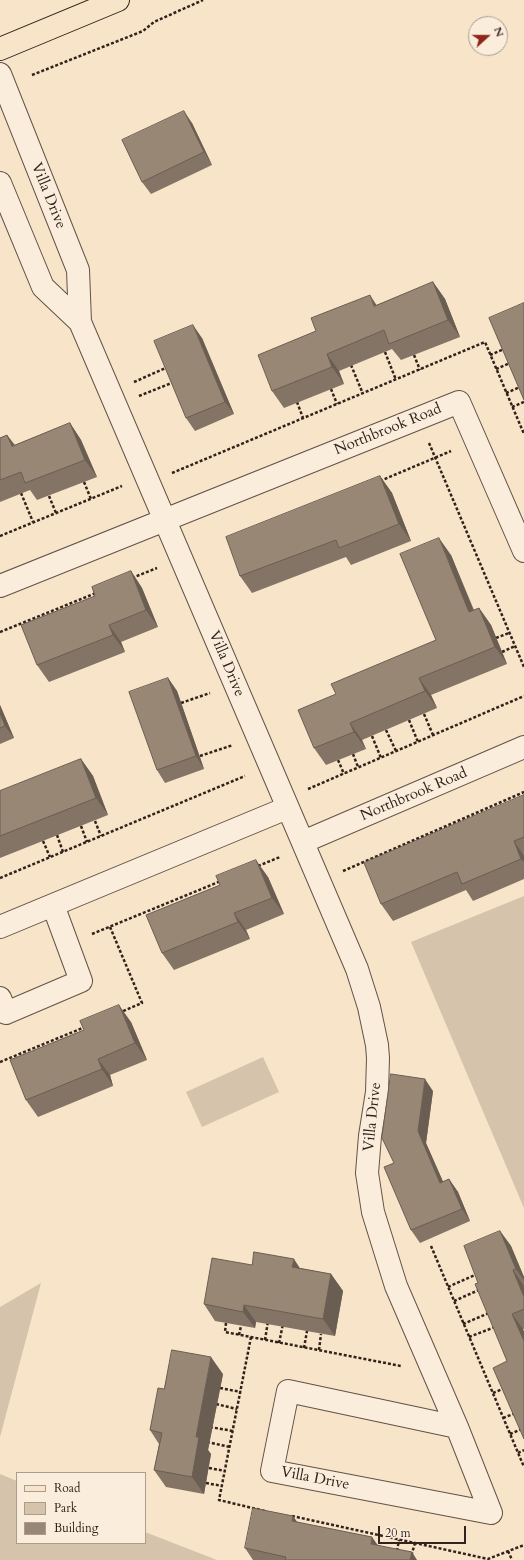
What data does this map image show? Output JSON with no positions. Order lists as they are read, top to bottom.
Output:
{
  "streets": {
    "lane": ["Villa Drive", "Northbrook Road"]
  },
  "crossings": [
    ["Villa Drive", "Northbrook Road"]
  ],
  "legend": ["Road", "Park", "Building"],
  "scale_bar": "20 m",
  "north": "right"
}
